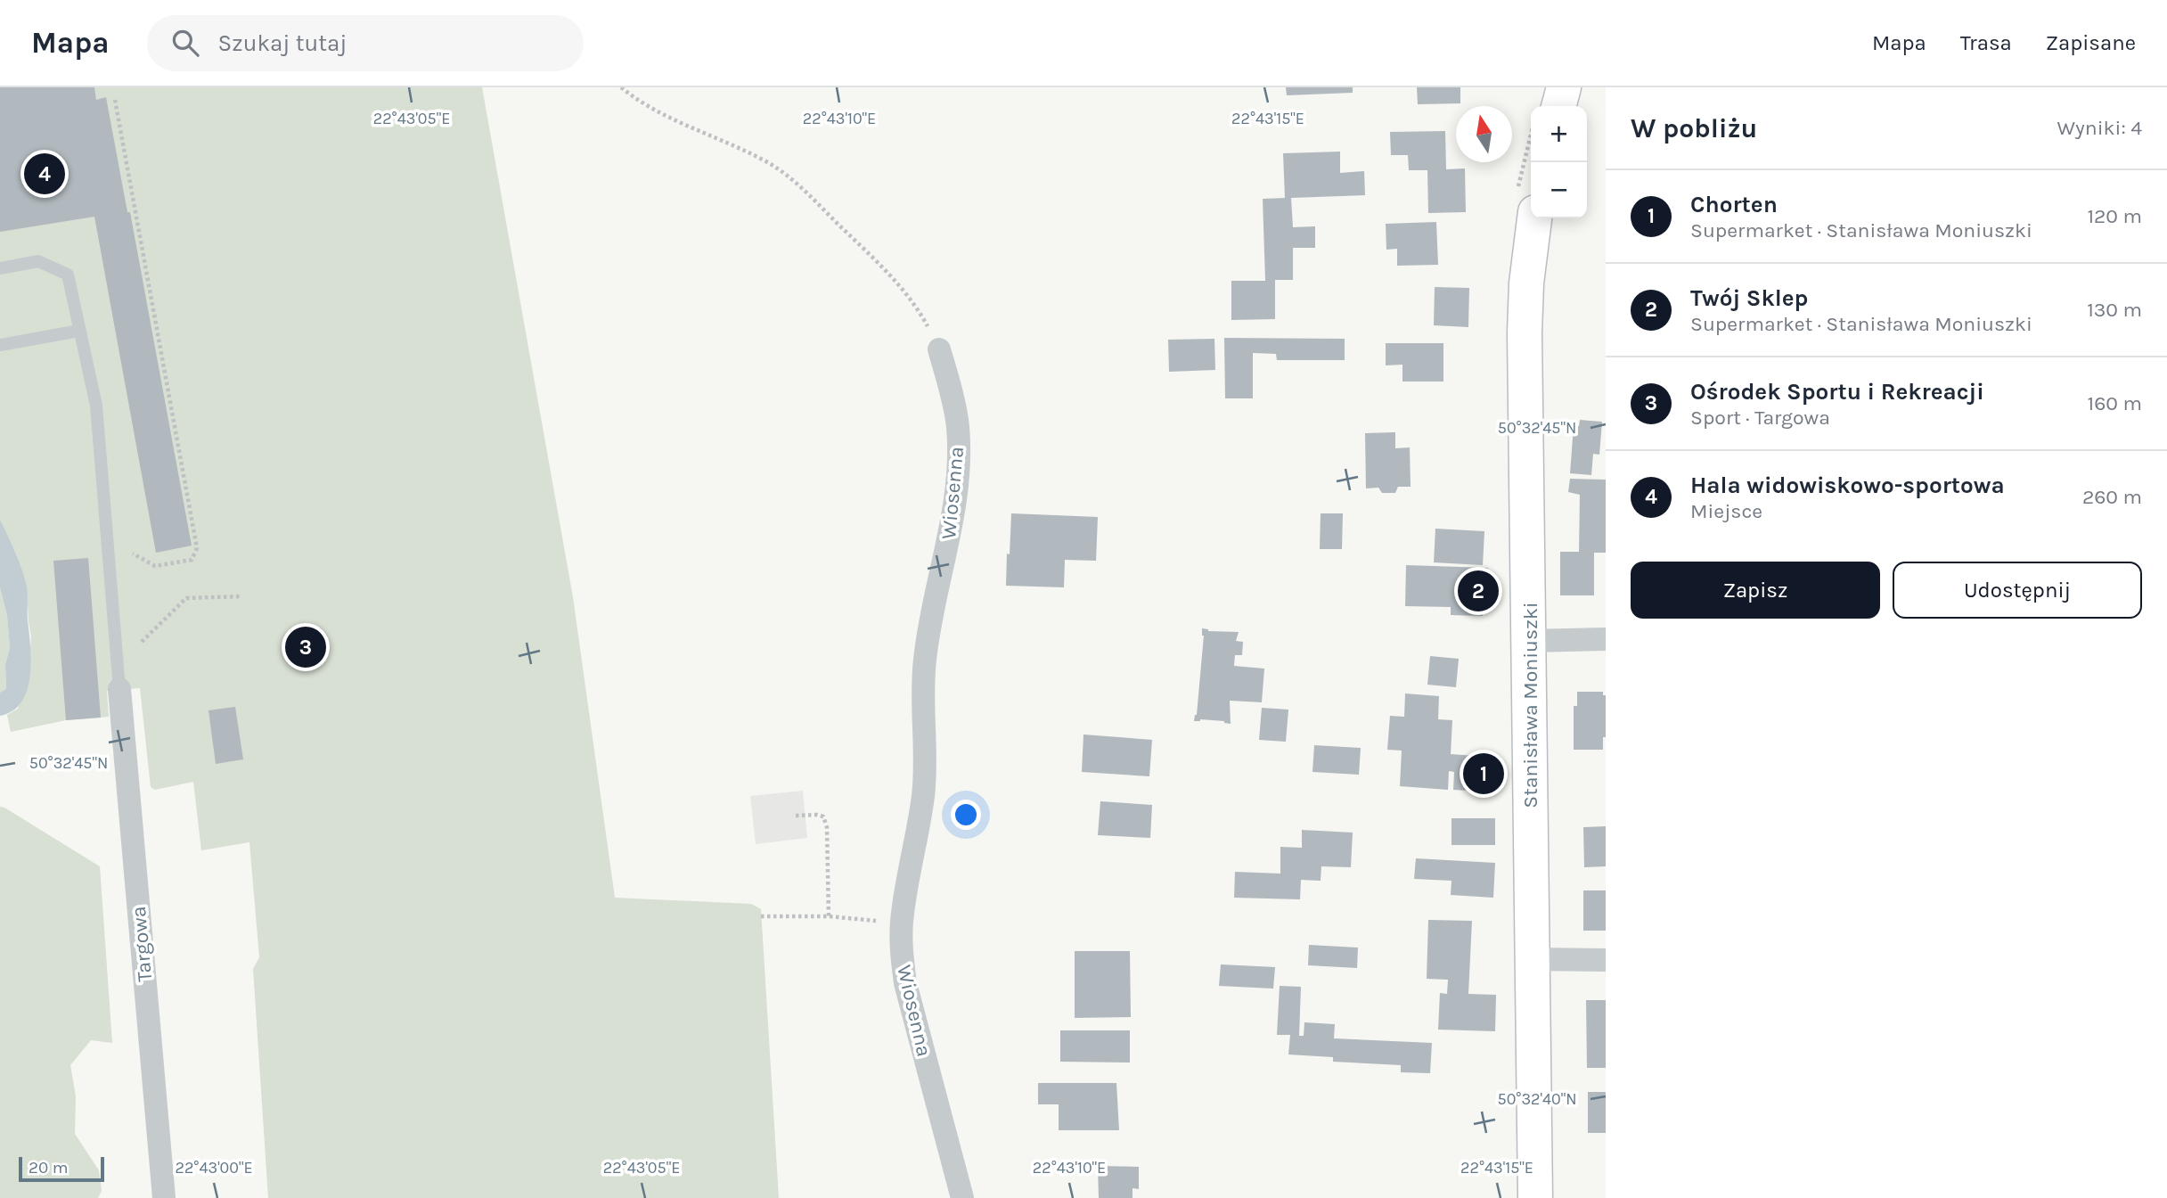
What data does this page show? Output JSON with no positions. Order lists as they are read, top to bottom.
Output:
{
  "streets": {
    "street": ["Wiosenna", "Stanisława Moniuszki", "Targowa"]
  },
  "scale_bar": "20 m",
  "north": "top",
  "page": {
    "header": "Mapa",
    "search": "Szukaj tutaj",
    "nav": ["Mapa", "Trasa", "Zapisane"],
    "heading": ["W pobliżu", "Wyniki: 4"],
    "map_buttons": ["+", "−"],
    "pins": [
      "4",
      "2",
      "3",
      "1"
    ],
    "list": [
      {
        "mark": "1",
        "name": "Chorten",
        "note": "Supermarket · Stanisława Moniuszki",
        "value": "120 m"
      },
      {
        "mark": "2",
        "name": "Twój Sklep",
        "note": "Supermarket · Stanisława Moniuszki",
        "value": "130 m"
      },
      {
        "mark": "3",
        "name": "Ośrodek Sportu i Rekreacji",
        "note": "Sport · Targowa",
        "value": "160 m"
      },
      {
        "mark": "4",
        "name": "Hala widowiskowo-sportowa",
        "note": "Miejsce",
        "value": "260 m"
      }
    ],
    "buttons": ["Zapisz", "Udostępnij"],
    "scale": "20 m"
  },
  "coordinates": [
    "22°43'05\"E",
    "22°43'10\"E",
    "22°43'15\"E",
    "50°32'45\"N",
    "50°32'40\"N",
    "22°43'00\"E"
  ]
}
